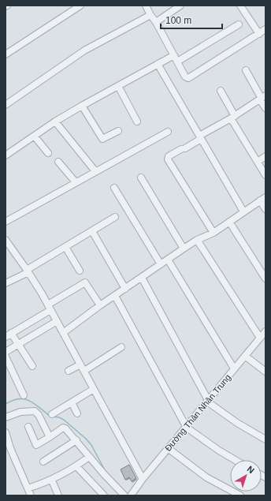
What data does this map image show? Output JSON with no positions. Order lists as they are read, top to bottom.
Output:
{
  "streets": {
    "street": ["Đường Thân Nhân Trung"]
  },
  "scale_bar": "100 m",
  "north": "top right"
}
